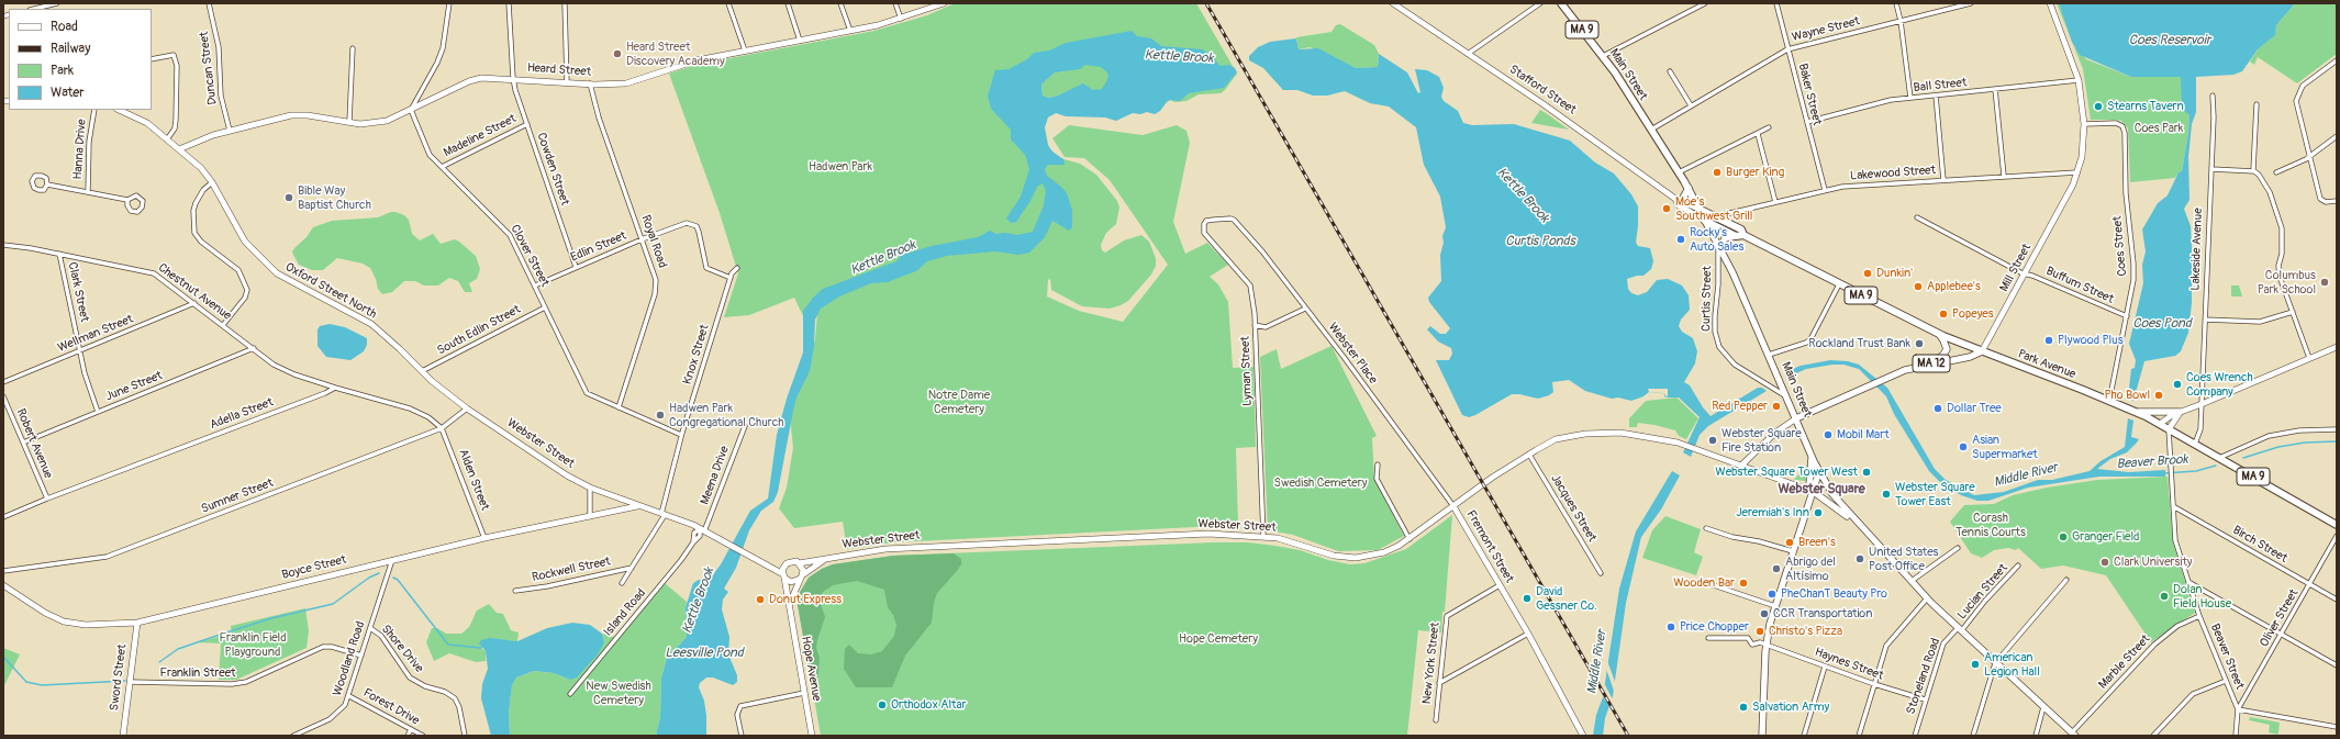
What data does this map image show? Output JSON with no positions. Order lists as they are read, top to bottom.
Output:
{
  "streets": {
    "highway": ["MA 9", "Main Street", "Park Avenue"],
    "main road": ["MA 12", "Webster Street"],
    "street": [
      "Wayne Street",
      "Duncan Street",
      "Heard Street",
      "Ball Street",
      "Stafford Street",
      "Baker Street",
      "Madeline Street",
      "Hanna Drive",
      "Cowden Street",
      "Lakewood Street",
      "Royal Road",
      "Coes Street",
      "Edlin Street",
      "Lakeside Avenue",
      "Clover Street",
      "Mill Street",
      "Buffum Street",
      "Oxford Street North",
      "Clark Street",
      "Chestnut Avenue",
      "Curtis Street",
      "South Edlin Street",
      "Wellman Street",
      "Webster Place",
      "Knox Street",
      "Lyman Street",
      "June Street",
      "Adella Street",
      "Robert Avenue",
      "Meena Drive",
      "Alden Street",
      "Sumner Street",
      "Jacques Street",
      "Birch Street",
      "Fremont Street",
      "Boyce Street",
      "Rockwell Street",
      "Lucian Street",
      "Island Road",
      "Oliver Street",
      "Shore Drive",
      "Beaver Street",
      "Woodland Road",
      "Marble Street",
      "New York Street",
      "Haynes Street",
      "Hope Avenue",
      "Franklin Street",
      "Stoneland Road",
      "Sword Street",
      "Forest Drive"
    ]
  },
  "crossings": [
    ["Wayne Street", "Main Street"],
    ["Wayne Street", "Baker Street"],
    ["Duncan Street", "Heard Street"],
    ["Heard Street", "Cowden Street"],
    ["Heard Street", "Royal Road"],
    ["Heard Street", "Clover Street"],
    ["Heard Street", "Oxford Street North"],
    ["Main Street", "Stafford Street"],
    ["Main Street", "Curtis Street"],
    ["Main Street", "MA 12"],
    ["Main Street", "Park Avenue"],
    ["Main Street", "Webster Street"],
    ["Main Street", "Lucian Street"],
    ["Main Street", "Marble Street"],
    ["Main Street", "Stoneland Road"],
    ["Ball Street", "Baker Street"],
    ["Ball Street", "Mill Street"],
    ["Stafford Street", "Park Avenue"],
    ["Baker Street", "Lakewood Street"],
    ["Madeline Street", "Cowden Street"],
    ["Madeline Street", "Clover Street"],
    ["Cowden Street", "Edlin Street"],
    ["Lakewood Street", "Mill Street"],
    ["Lakewood Street", "Park Avenue"],
    ["Royal Road", "Edlin Street"],
    ["Royal Road", "Clover Street"],
    ["Coes Street", "Mill Street"],
    ["Coes Street", "Buffum Street"],
    ["Coes Street", "Park Avenue"],
    ["Edlin Street", "Clover Street"],
    ["Edlin Street", "Knox Street"],
    ["Lakeside Avenue", "Park Avenue"],
    ["Clover Street", "South Edlin Street"],
    ["Clover Street", "Knox Street"],
    ["Mill Street", "Buffum Street"],
    ["Mill Street", "MA 12"],
    ["Mill Street", "Park Avenue"],
    ["Oxford Street North", "South Edlin Street"],
    ["Oxford Street North", "Webster Street"],
    ["Oxford Street North", "Sumner Street"],
    ["Clark Street", "Chestnut Avenue"],
    ["Clark Street", "Wellman Street"],
    ["Clark Street", "June Street"],
    ["Chestnut Avenue", "Wellman Street"],
    ["Chestnut Avenue", "June Street"],
    ["Chestnut Avenue", "Adella Street"],
    ["Webster Place", "Lyman Street"],
    ["Webster Place", "Webster Street"],
    ["Webster Place", "Fremont Street"],
    ["Knox Street", "Webster Street"],
    ["Knox Street", "Rockwell Street"],
    ["MA 12", "Park Avenue"],
    ["MA 12", "Webster Street"],
    ["Park Avenue", "Beaver Street"],
    ["Lyman Street", "Webster Street"],
    ["June Street", "Robert Avenue"],
    ["Adella Street", "Robert Avenue"],
    ["Webster Street", "Meena Drive"],
    ["Webster Street", "Sumner Street"],
    ["Webster Street", "Jacques Street"],
    ["Webster Street", "Fremont Street"],
    ["Webster Street", "Boyce Street"],
    ["Webster Street", "Island Road"],
    ["Webster Street", "Hope Avenue"],
    ["Meena Drive", "Island Road"],
    ["Alden Street", "Sumner Street"],
    ["Alden Street", "Boyce Street"],
    ["Birch Street", "Oliver Street"],
    ["Birch Street", "Beaver Street"],
    ["Fremont Street", "New York Street"],
    ["Boyce Street", "Woodland Road"],
    ["Boyce Street", "Sword Street"],
    ["Lucian Street", "Stoneland Road"],
    ["Oliver Street", "Beaver Street"],
    ["Shore Drive", "Woodland Road"],
    ["Beaver Street", "Marble Street"],
    ["Woodland Road", "Franklin Street"],
    ["Woodland Road", "Forest Drive"],
    ["Haynes Street", "Stoneland Road"],
    ["Franklin Street", "Sword Street"]
  ],
  "districts": ["Webster Square"],
  "water": [
    "Coes Reservoir",
    "Kettle Brook",
    "Curtis Ponds",
    "Coes Pond",
    "Beaver Brook",
    "Middle River",
    "Leesville Pond"
  ],
  "parks": [
    "Coes Park",
    "Hadwen Park",
    "Notre Dame Cemetery",
    "Swedish Cemetery",
    "Corash Tennis Courts",
    "Franklin Field Playground",
    "Hope Cemetery",
    "New Swedish Cemetery"
  ],
  "places": [
    "Heard Street Discovery Academy",
    "Stearns Tavern",
    "Burger King",
    "Bible Way Baptist Church",
    "Moe's Southwest Grill",
    "Rocky's Auto Sales",
    "Dunkin'",
    "Columbus Park School",
    "Applebee's",
    "Popeyes",
    "Plywood Plus",
    "Rockland Trust Bank",
    "Coes Wrench Company",
    "Pho Bowl",
    "Red Pepper",
    "Dollar Tree",
    "Hadwen Park Congregational Church",
    "Mobil Mart",
    "Webster Square Fire Station",
    "Asian Supermarket",
    "Webster Square Tower West",
    "Webster Square Tower East",
    "Jeremiah's Inn",
    "Granger Field",
    "Breen's",
    "United States Post Office",
    "Clark University",
    "Abrigo del Altísimo",
    "Wooden Bar",
    "PheChanT Beauty Pro",
    "Dolan Field House",
    "David Gessner Co.",
    "Donut Express",
    "CCR Transportation",
    "Price Chopper",
    "Christo's Pizza",
    "American Legion Hall",
    "Orthodox Altar",
    "Salvation Army"
  ],
  "legend": [
    "Road",
    "Railway",
    "Park",
    "Water"
  ]
}
